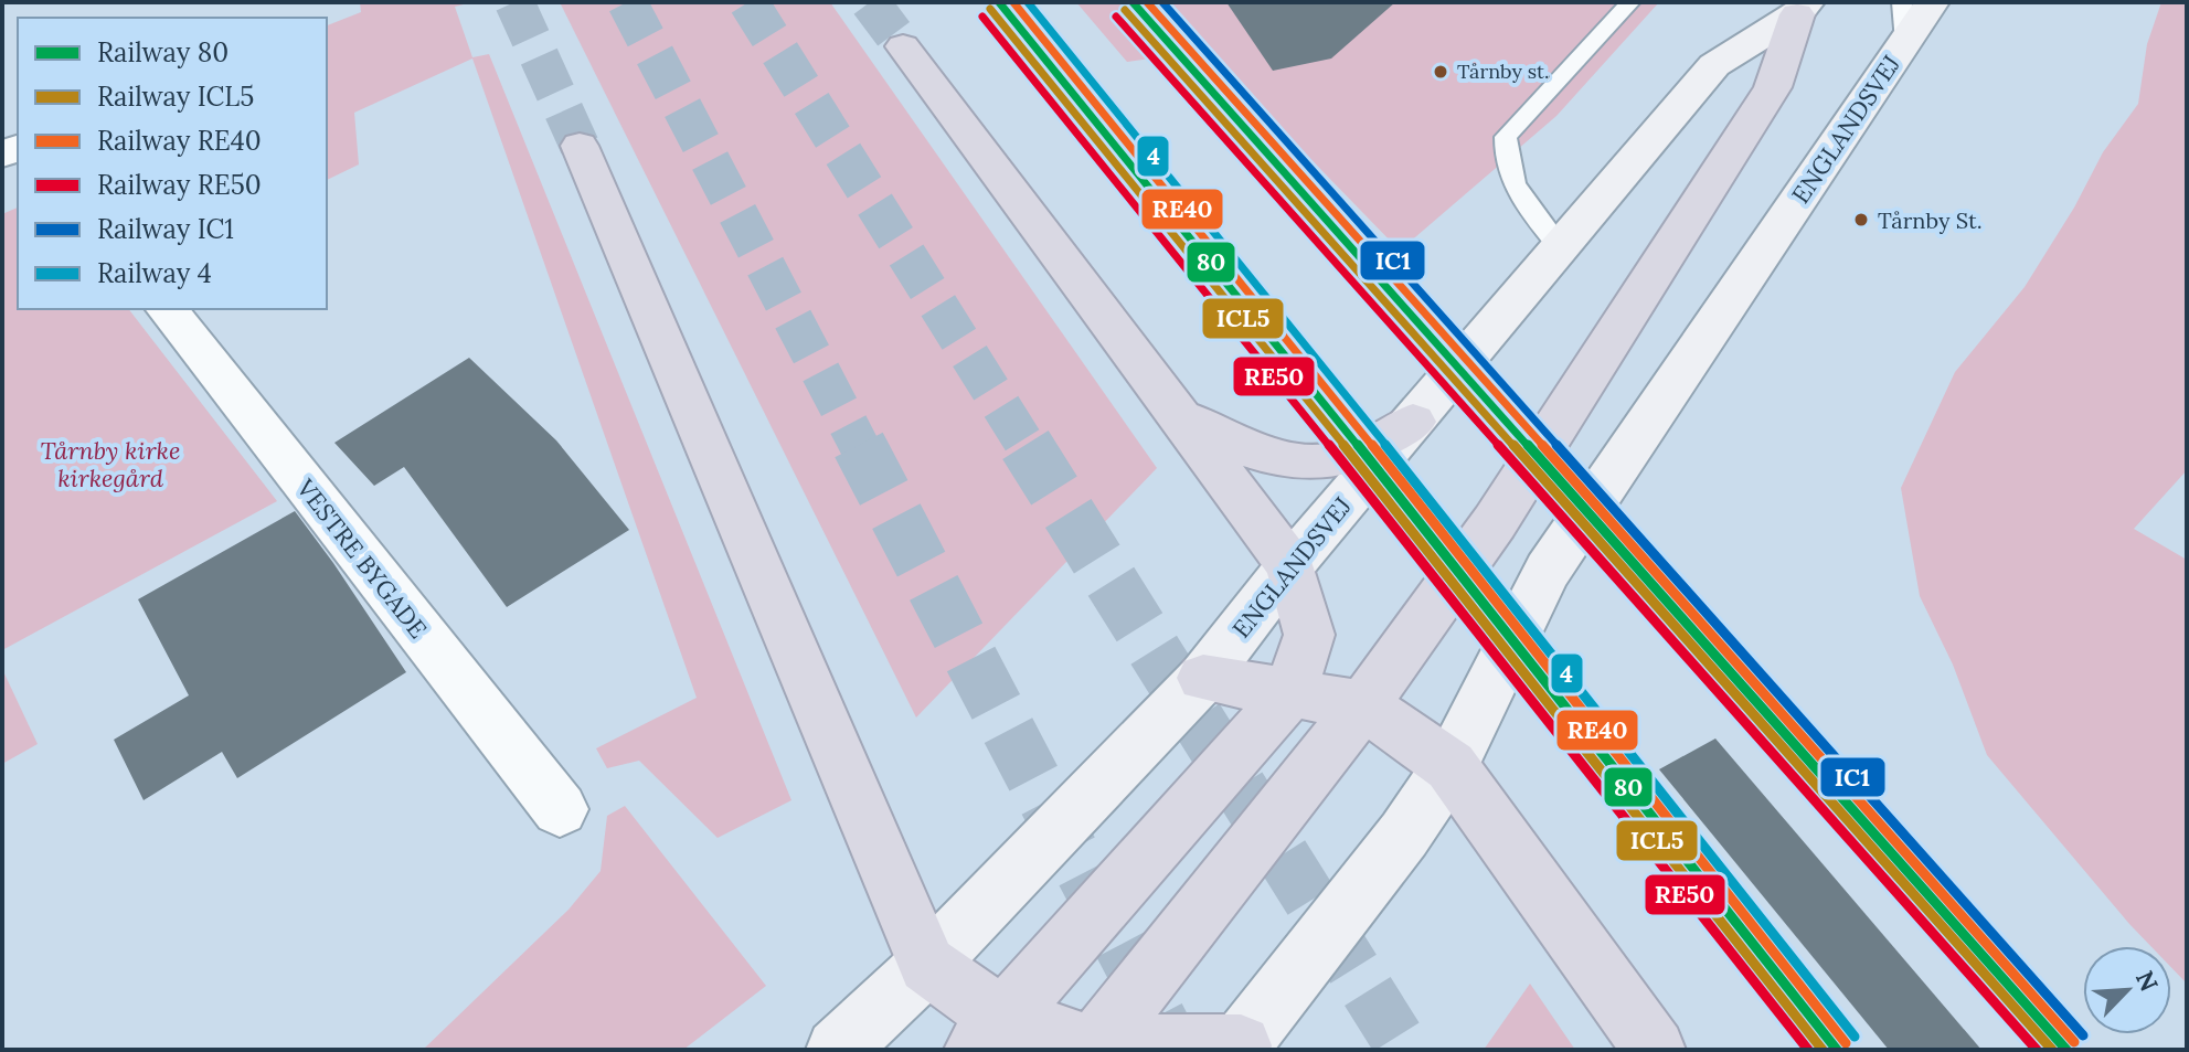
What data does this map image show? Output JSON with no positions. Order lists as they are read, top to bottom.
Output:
{
  "streets": {
    "street": ["ENGLANDSVEJ", "VESTRE BYGADE"]
  },
  "parks": ["Tårnby kirke kirkegård"],
  "places": ["Tårnby st.", "Tårnby St."],
  "lines": [
    "rail line 80",
    "rail line RE40",
    "rail line IC1",
    "rail line 4",
    "rail line ICL5",
    "rail line RE50"
  ],
  "legend": [
    "Railway 80",
    "Railway ICL5",
    "Railway RE40",
    "Railway RE50",
    "Railway IC1",
    "Railway 4"
  ],
  "north": "top right"
}
